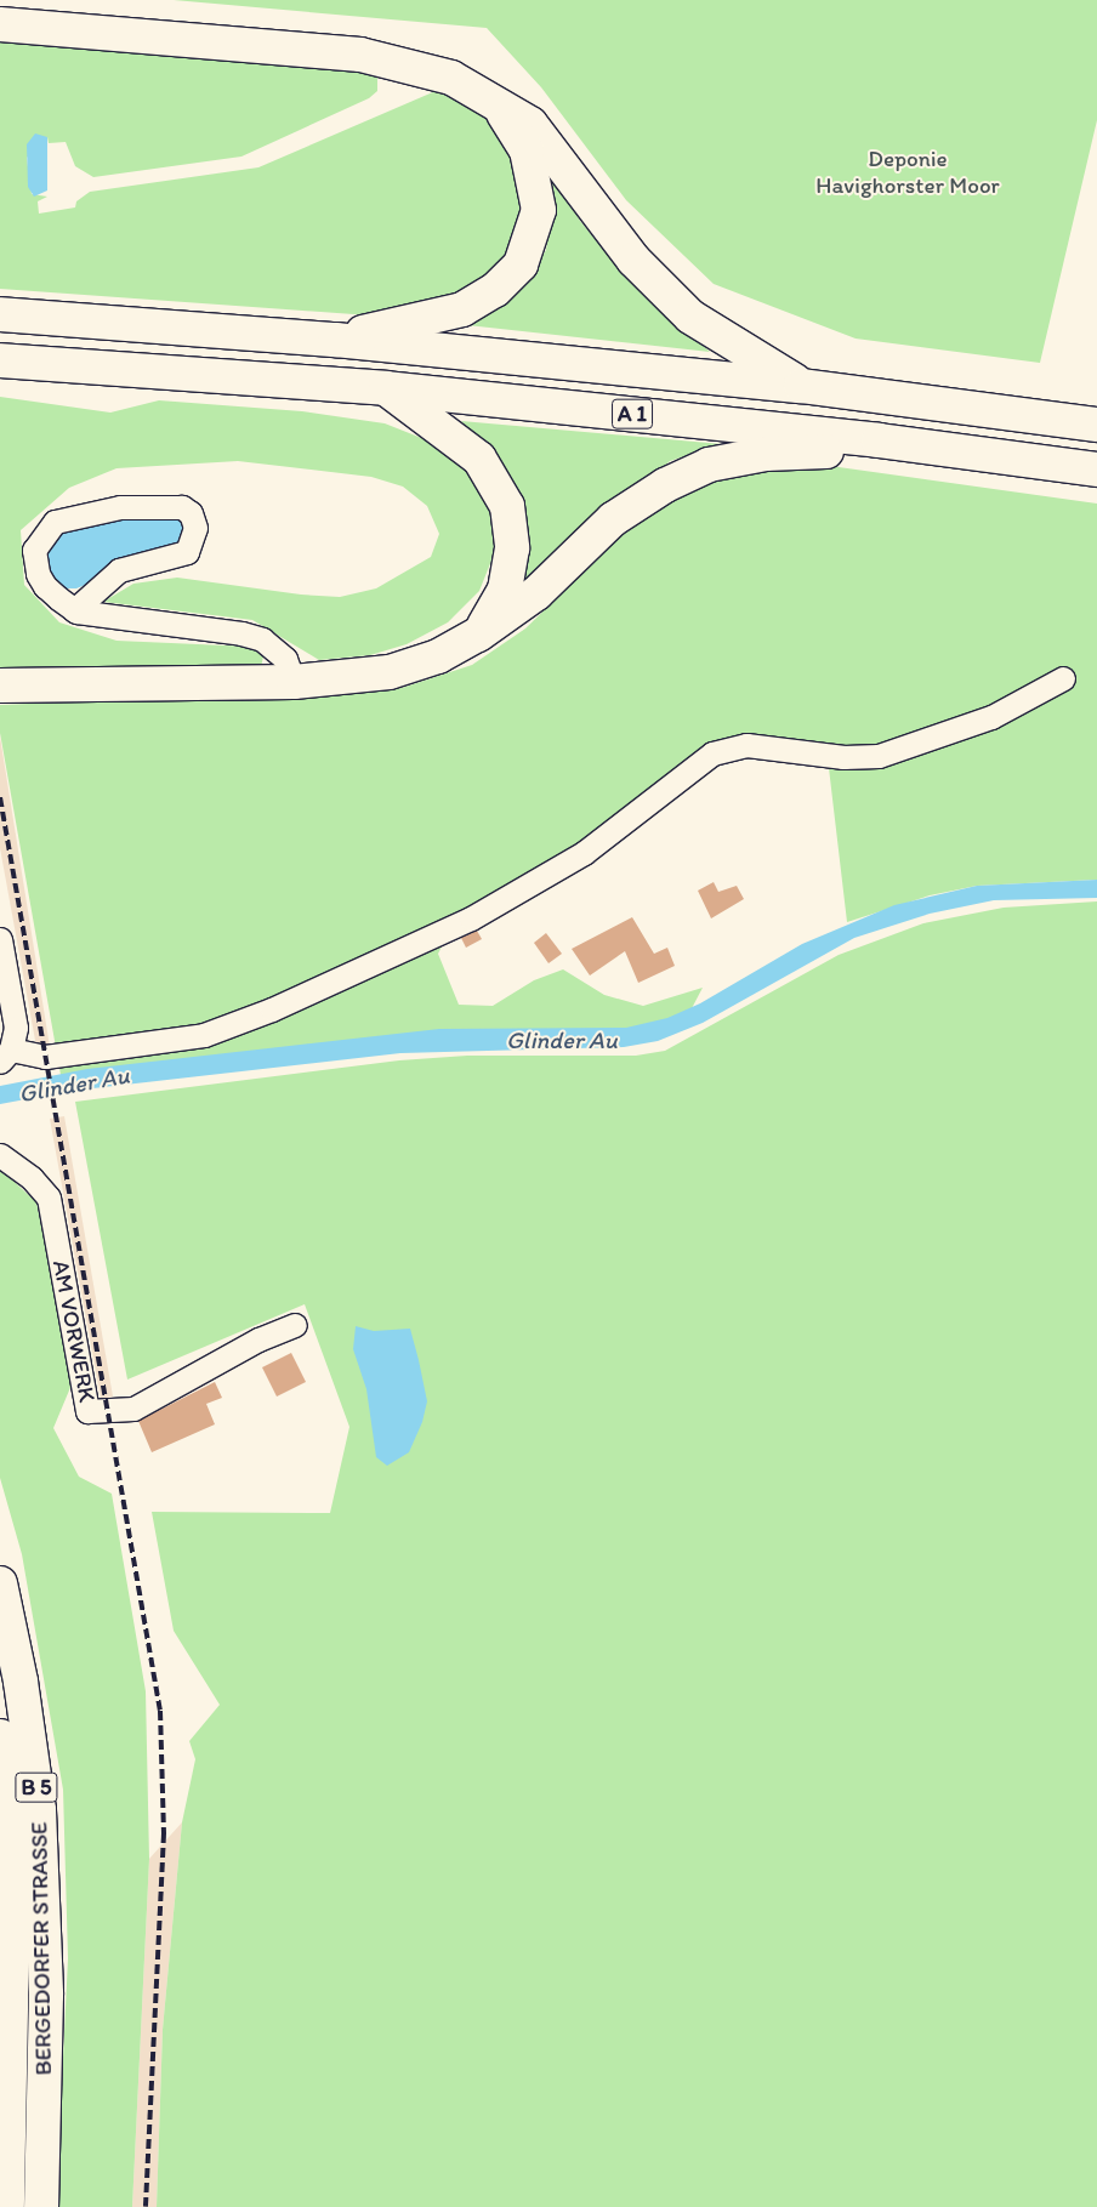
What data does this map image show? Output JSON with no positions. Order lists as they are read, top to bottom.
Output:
{
  "streets": {
    "highway": ["A 1", "B 5", "BERGEDORFER STRASSE"],
    "street": ["AM VORWERK"]
  },
  "water": ["Glinder Au"],
  "parks": ["Deponie Havighorster Moor"]
}
